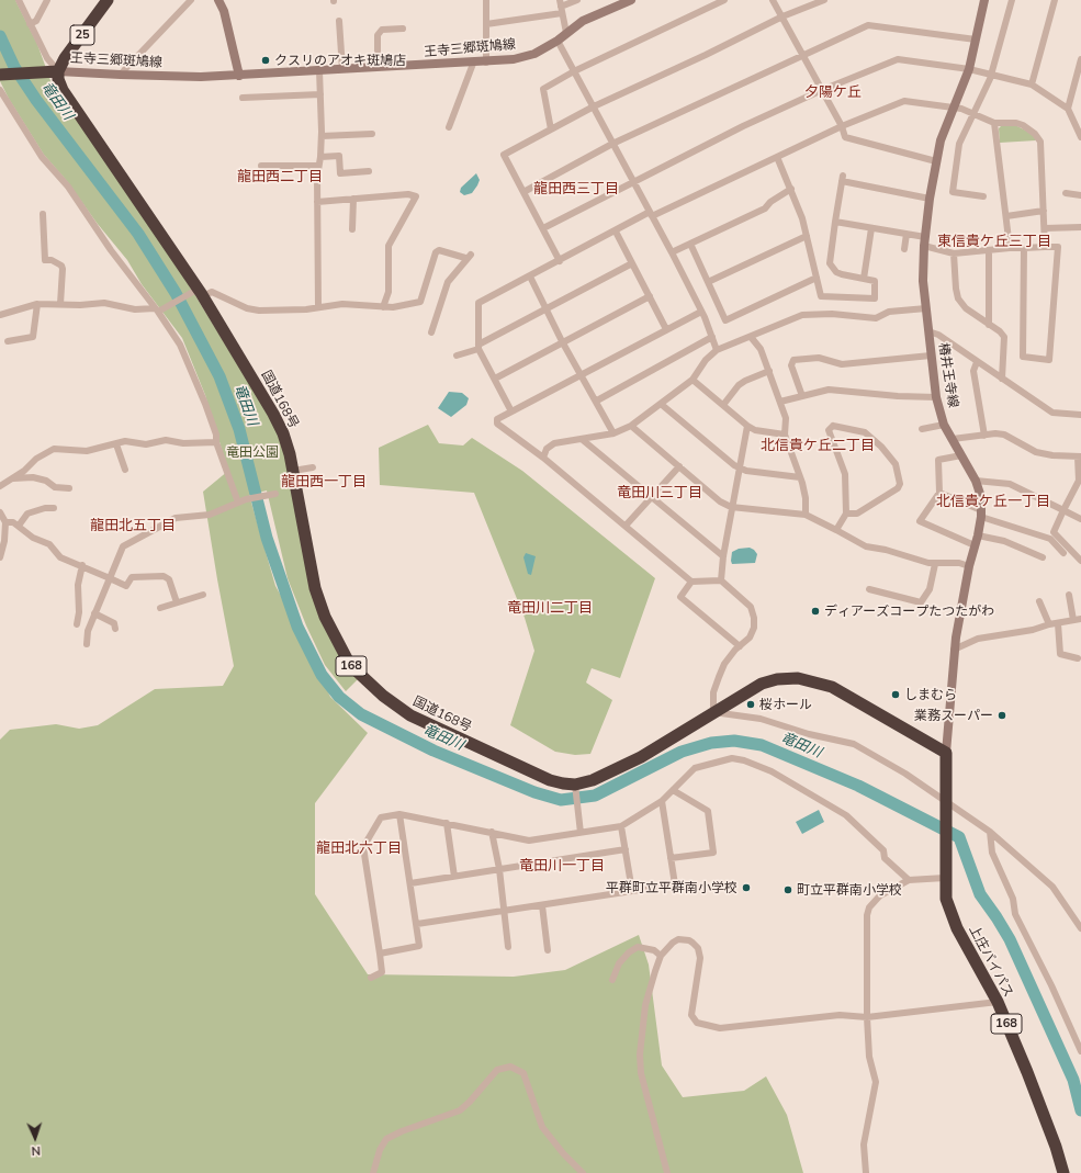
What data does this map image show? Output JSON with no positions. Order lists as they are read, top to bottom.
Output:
{
  "streets": {
    "highway": [
      "25",
      "国道168号",
      "168",
      "上庄バイパス"
    ],
    "main road": ["王寺三郷斑鳩線", "椿井王寺線"]
  },
  "crossings": [
    ["25", "王寺三郷斑鳩線"],
    ["25", "国道168号"],
    ["王寺三郷斑鳩線", "国道168号"],
    ["椿井王寺線", "国道168号"],
    ["椿井王寺線", "上庄バイパス"],
    ["国道168号", "上庄バイパス"]
  ],
  "districts": [
    "夕陽ケ丘",
    "龍田西二丁目",
    "龍田西三丁目",
    "東信貴ケ丘三丁目",
    "北信貴ケ丘二丁目",
    "龍田西一丁目",
    "竜田川三丁目",
    "北信貴ケ丘一丁目",
    "龍田北五丁目",
    "竜田川二丁目",
    "龍田北六丁目",
    "竜田川一丁目"
  ],
  "water": ["竜田川"],
  "parks": ["竜田公園"],
  "places": [
    "クスリのアオキ斑鳩店",
    "ディアーズコープたつたがわ",
    "しまむら",
    "桜ホール",
    "業務スーパー",
    "平群町立平群南小学校",
    "町立平群南小学校"
  ],
  "north": "bottom"
}
